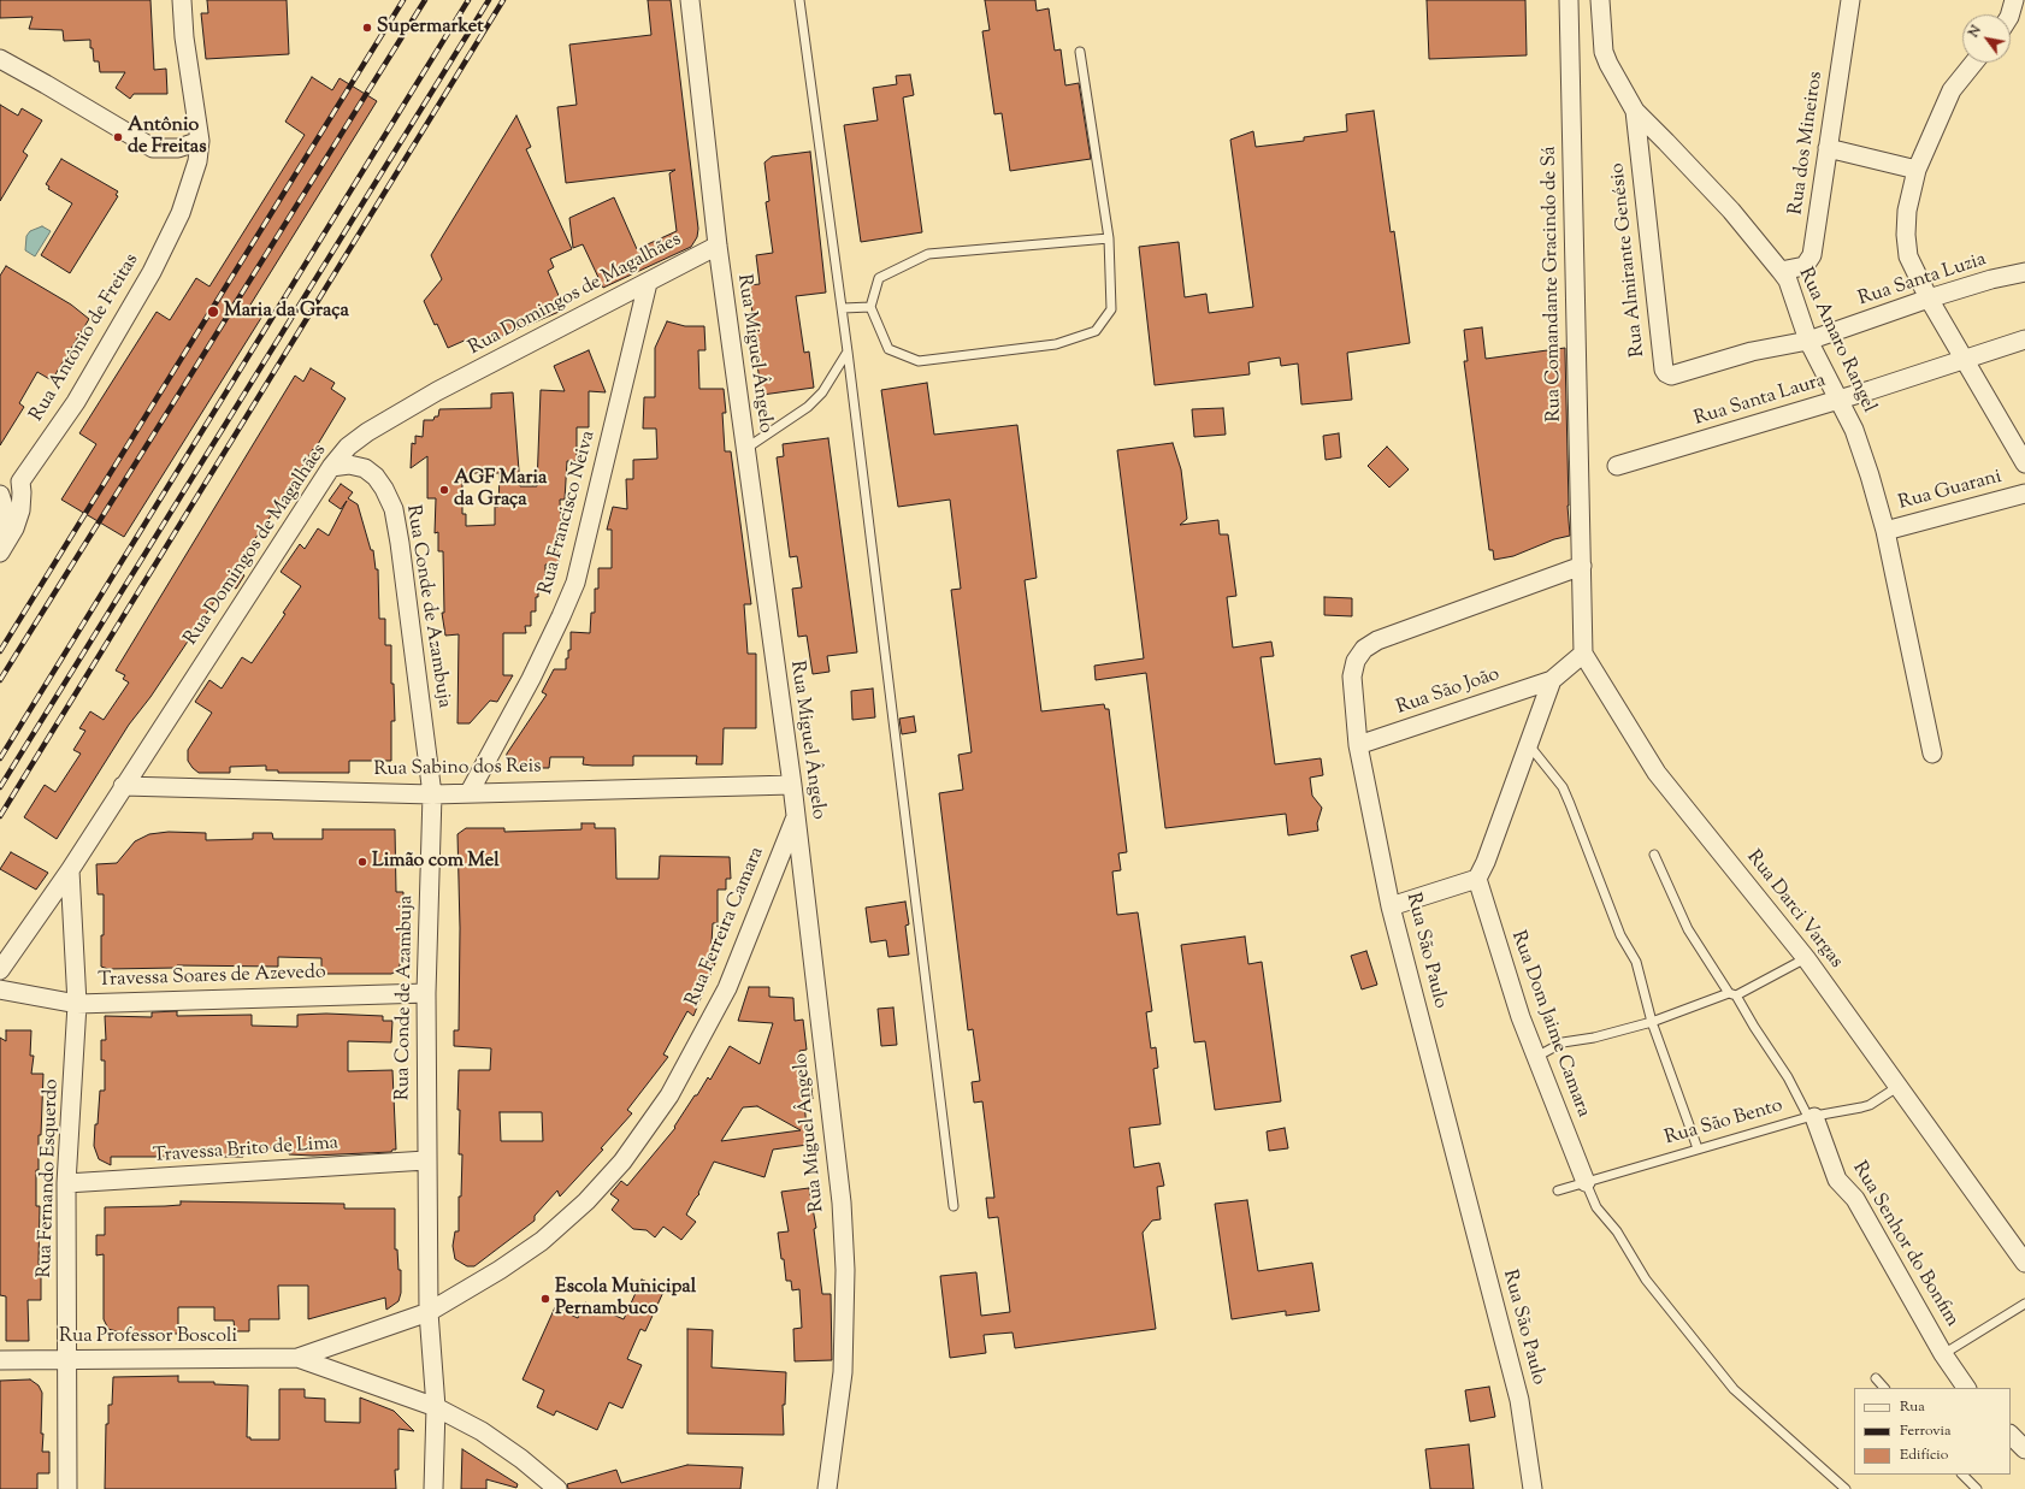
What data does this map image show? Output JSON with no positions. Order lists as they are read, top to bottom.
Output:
{
  "streets": {
    "street": [
      "Rua dos Mineiros",
      "Rua Almirante Genésio",
      "Rua Santa Luzia",
      "Rua Comandante Gracindo de Sá",
      "Rua Domingos de Magalhães",
      "Rua Antônio de Freitas",
      "Rua Amaro Rangel",
      "Rua Miguel Ângelo",
      "Rua Santa Laura",
      "Rua Guarani",
      "Rua Francisco Neiva",
      "Rua Conde de Azambuja",
      "Rua São João",
      "Rua Sabino dos Reis",
      "Rua Darci Vargas",
      "Rua Ferreira Camara",
      "Rua São Paulo",
      "Travessa Soares de Azevedo",
      "Rua Dom Jaime Camara",
      "Travessa Brito de Lima",
      "Rua Fernando Esquerdo",
      "Rua Senhor do Bonfim",
      "Rua Professor Boscoli"
    ],
    "lane": ["Rua São Bento"]
  },
  "crossings": [
    ["Rua dos Mineiros", "Rua Amaro Rangel"],
    ["Rua Almirante Genésio", "Rua Santa Luzia"],
    ["Rua Almirante Genésio", "Rua Amaro Rangel"],
    ["Rua Santa Luzia", "Rua Amaro Rangel"],
    ["Rua Comandante Gracindo de Sá", "Rua São Paulo"],
    ["Rua Domingos de Magalhães", "Rua Miguel Ângelo"],
    ["Rua Domingos de Magalhães", "Rua Francisco Neiva"],
    ["Rua Domingos de Magalhães", "Rua Conde de Azambuja"],
    ["Rua Domingos de Magalhães", "Rua Sabino dos Reis"],
    ["Rua Domingos de Magalhães", "Rua Fernando Esquerdo"],
    ["Rua Amaro Rangel", "Rua Santa Laura"],
    ["Rua Amaro Rangel", "Rua Guarani"],
    ["Rua Miguel Ângelo", "Rua Sabino dos Reis"],
    ["Rua Miguel Ângelo", "Rua Ferreira Camara"],
    ["Rua Francisco Neiva", "Rua Sabino dos Reis"],
    ["Rua Conde de Azambuja", "Rua Sabino dos Reis"],
    ["Rua Conde de Azambuja", "Rua Ferreira Camara"],
    ["Rua Conde de Azambuja", "Travessa Soares de Azevedo"],
    ["Rua Conde de Azambuja", "Travessa Brito de Lima"],
    ["Rua Conde de Azambuja", "Rua Professor Boscoli"],
    ["Rua São João", "Rua São Paulo"],
    ["Rua Darci Vargas", "Rua São Bento"],
    ["Rua Ferreira Camara", "Rua Professor Boscoli"],
    ["Travessa Soares de Azevedo", "Rua Fernando Esquerdo"],
    ["Rua Dom Jaime Camara", "Rua São Bento"],
    ["Rua São Bento", "Rua Senhor do Bonfim"],
    ["Travessa Brito de Lima", "Rua Fernando Esquerdo"],
    ["Rua Fernando Esquerdo", "Rua Professor Boscoli"]
  ],
  "places": [
    "Supermarket",
    "Antônio de Freitas",
    "Maria da Graça",
    "AGF Maria da Graça",
    "Limão com Mel",
    "Escola Municipal Pernambuco"
  ],
  "legend": ["Rua", "Ferrovia", "Edifício"],
  "north": "top left"
}
